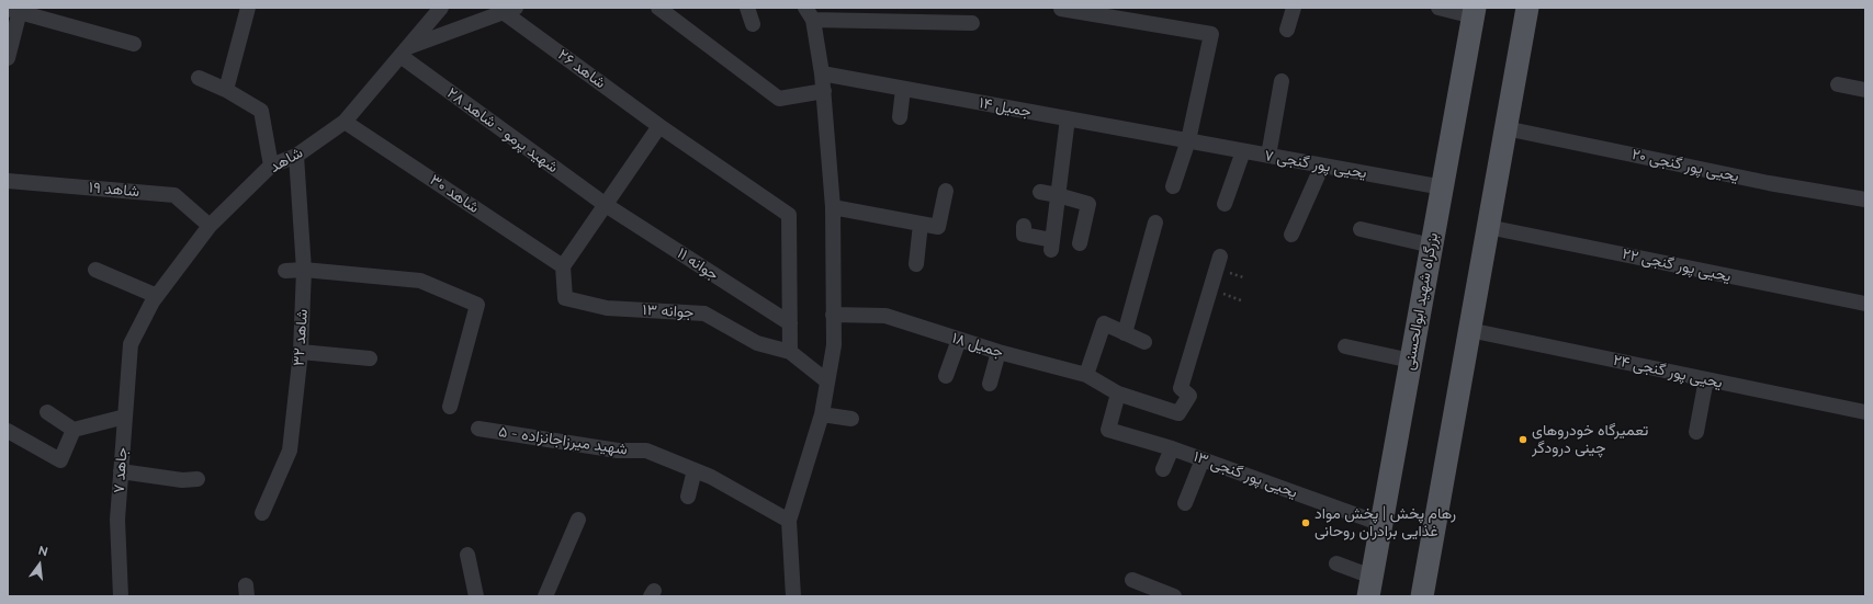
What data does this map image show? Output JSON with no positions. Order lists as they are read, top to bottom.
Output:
{
  "streets": {
    "main road": ["بزرگراه شهید ابوالحسنی"],
    "street": [
      "شاهد ۲۶",
      "جمیل ۱۴",
      "شهید پرمو - شاهد ۲۸",
      "شاهد",
      "یحیی پور گنجی ۷",
      "یحیی پور گنجی ۲۰",
      "شاهد ۱۹",
      "شاهد ۳۰",
      "جوانه ۱۱",
      "یحیی پور گنجی ۲۲",
      "جوانه ۱۳",
      "شاهد ۳۲",
      "جمیل ۱۸",
      "یحیی پور گنجی ۲۴",
      "شهید میرزاجانزاده - ۵",
      "جاهد ۷",
      "یحیی پور گنجی ۱۳"
    ]
  },
  "crossings": [
    ["شاهد ۲۶", "جوانه ۱۱"],
    ["جمیل ۱۴", "یحیی پور گنجی ۷"],
    ["شهید پرمو - شاهد ۲۸", "شاهد"],
    ["شهید پرمو - شاهد ۲۸", "جوانه ۱۱"],
    ["شاهد", "شاهد ۱۹"],
    ["شاهد", "شاهد ۳۰"],
    ["شاهد", "شاهد ۳۲"],
    ["شاهد", "جاهد ۷"],
    ["یحیی پور گنجی ۷", "بزرگراه شهید ابوالحسنی"],
    ["شاهد ۳۰", "جوانه ۱۳"],
    ["بزرگراه شهید ابوالحسنی", "یحیی پور گنجی ۱۳"],
    ["جمیل ۱۸", "یحیی پور گنجی ۱۳"]
  ],
  "places": ["تعمیرگاه خودروهای چینی درودگر", "رهام پخش | پخش مواد غذایی برادران روحانی"],
  "north": "top"
}
